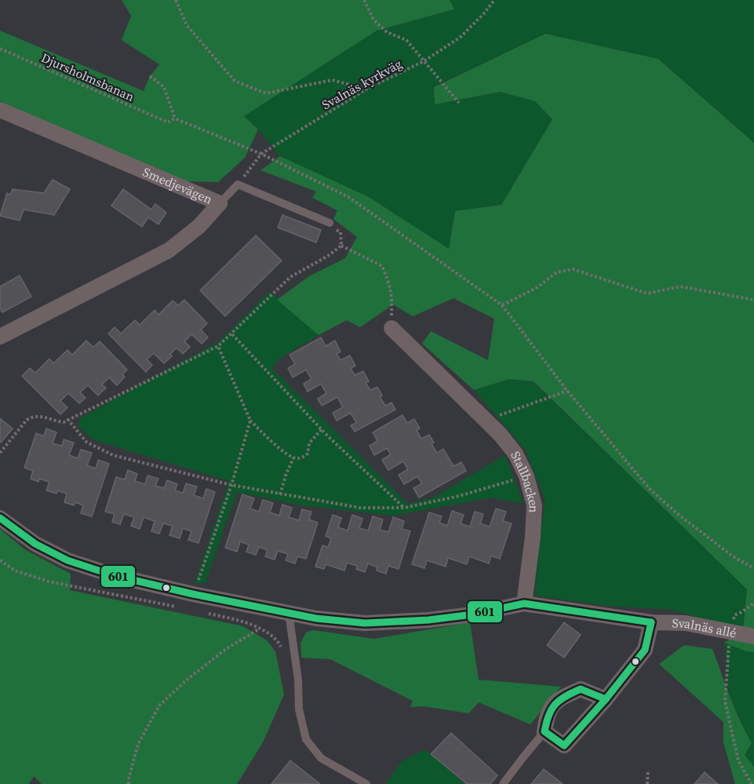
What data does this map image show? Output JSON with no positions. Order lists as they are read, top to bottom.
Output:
{
  "streets": {
    "street": ["Smedjevägen", "Stallbacken", "Svalnäs allé"],
    "path": ["Djursholmsbanan", "Svalnäs kyrkväg"]
  },
  "crossings": [
    ["Stallbacken", "Svalnäs allé"]
  ],
  "lines": ["transit line 601"]
}
